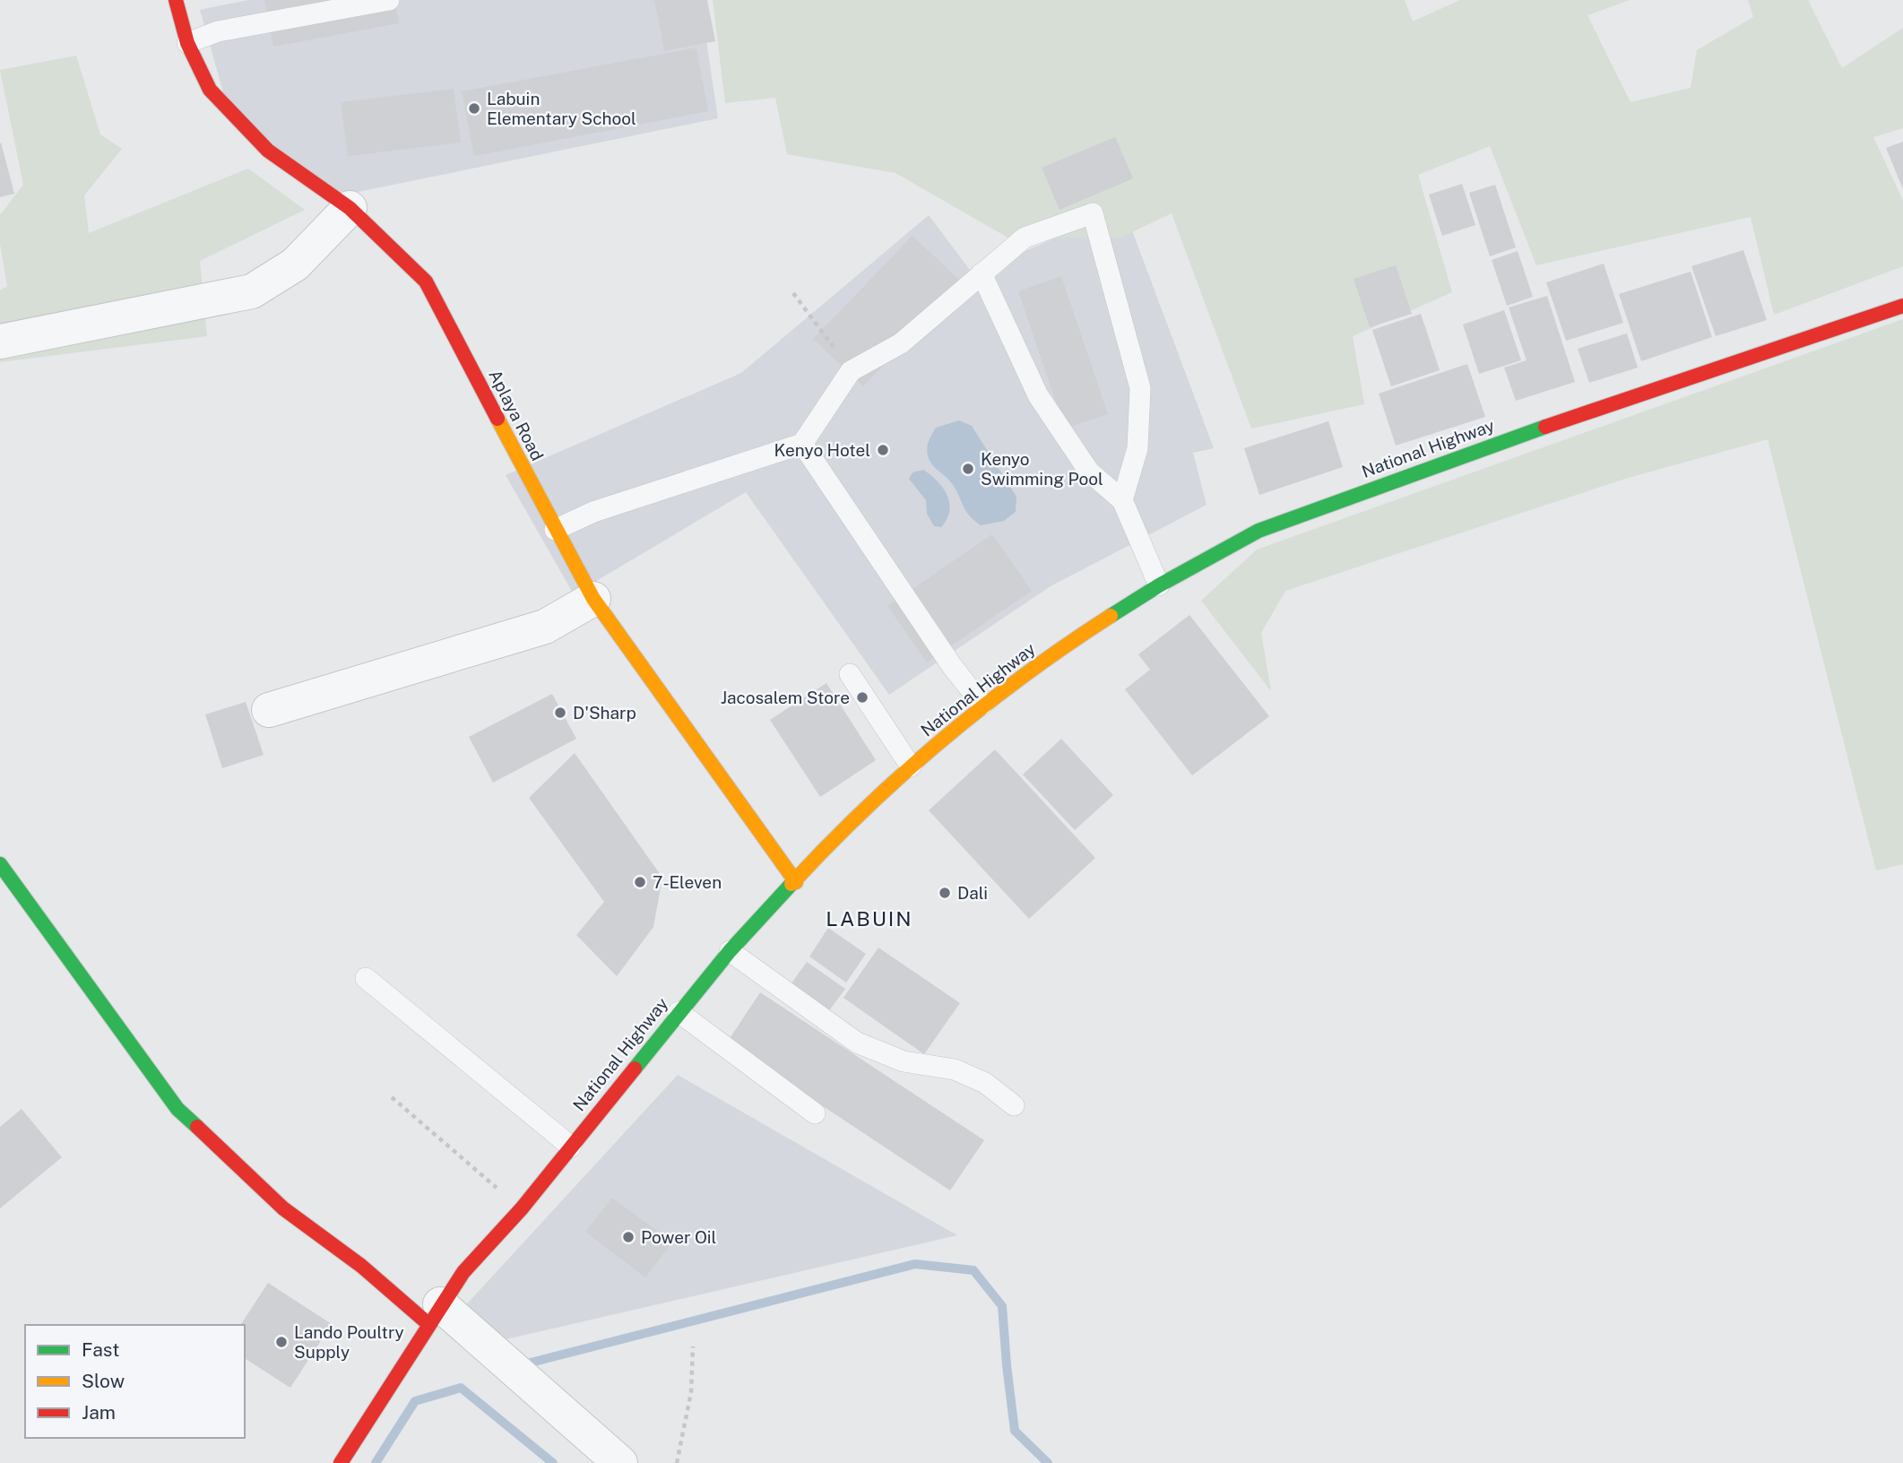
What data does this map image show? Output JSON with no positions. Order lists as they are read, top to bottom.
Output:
{
  "streets": {
    "main road": ["Aplaya Road", "National Highway"]
  },
  "crossings": [
    ["Aplaya Road", "National Highway"]
  ],
  "districts": ["LABUIN"],
  "places": [
    "Labuin Elementary School",
    "Kenyo Hotel",
    "Kenyo Swimming Pool",
    "Jacosalem Store",
    "D'Sharp",
    "7-Eleven",
    "Dali",
    "Power Oil",
    "Lando Poultry Supply"
  ],
  "legend": ["Fast", "Slow", "Jam"]
}
